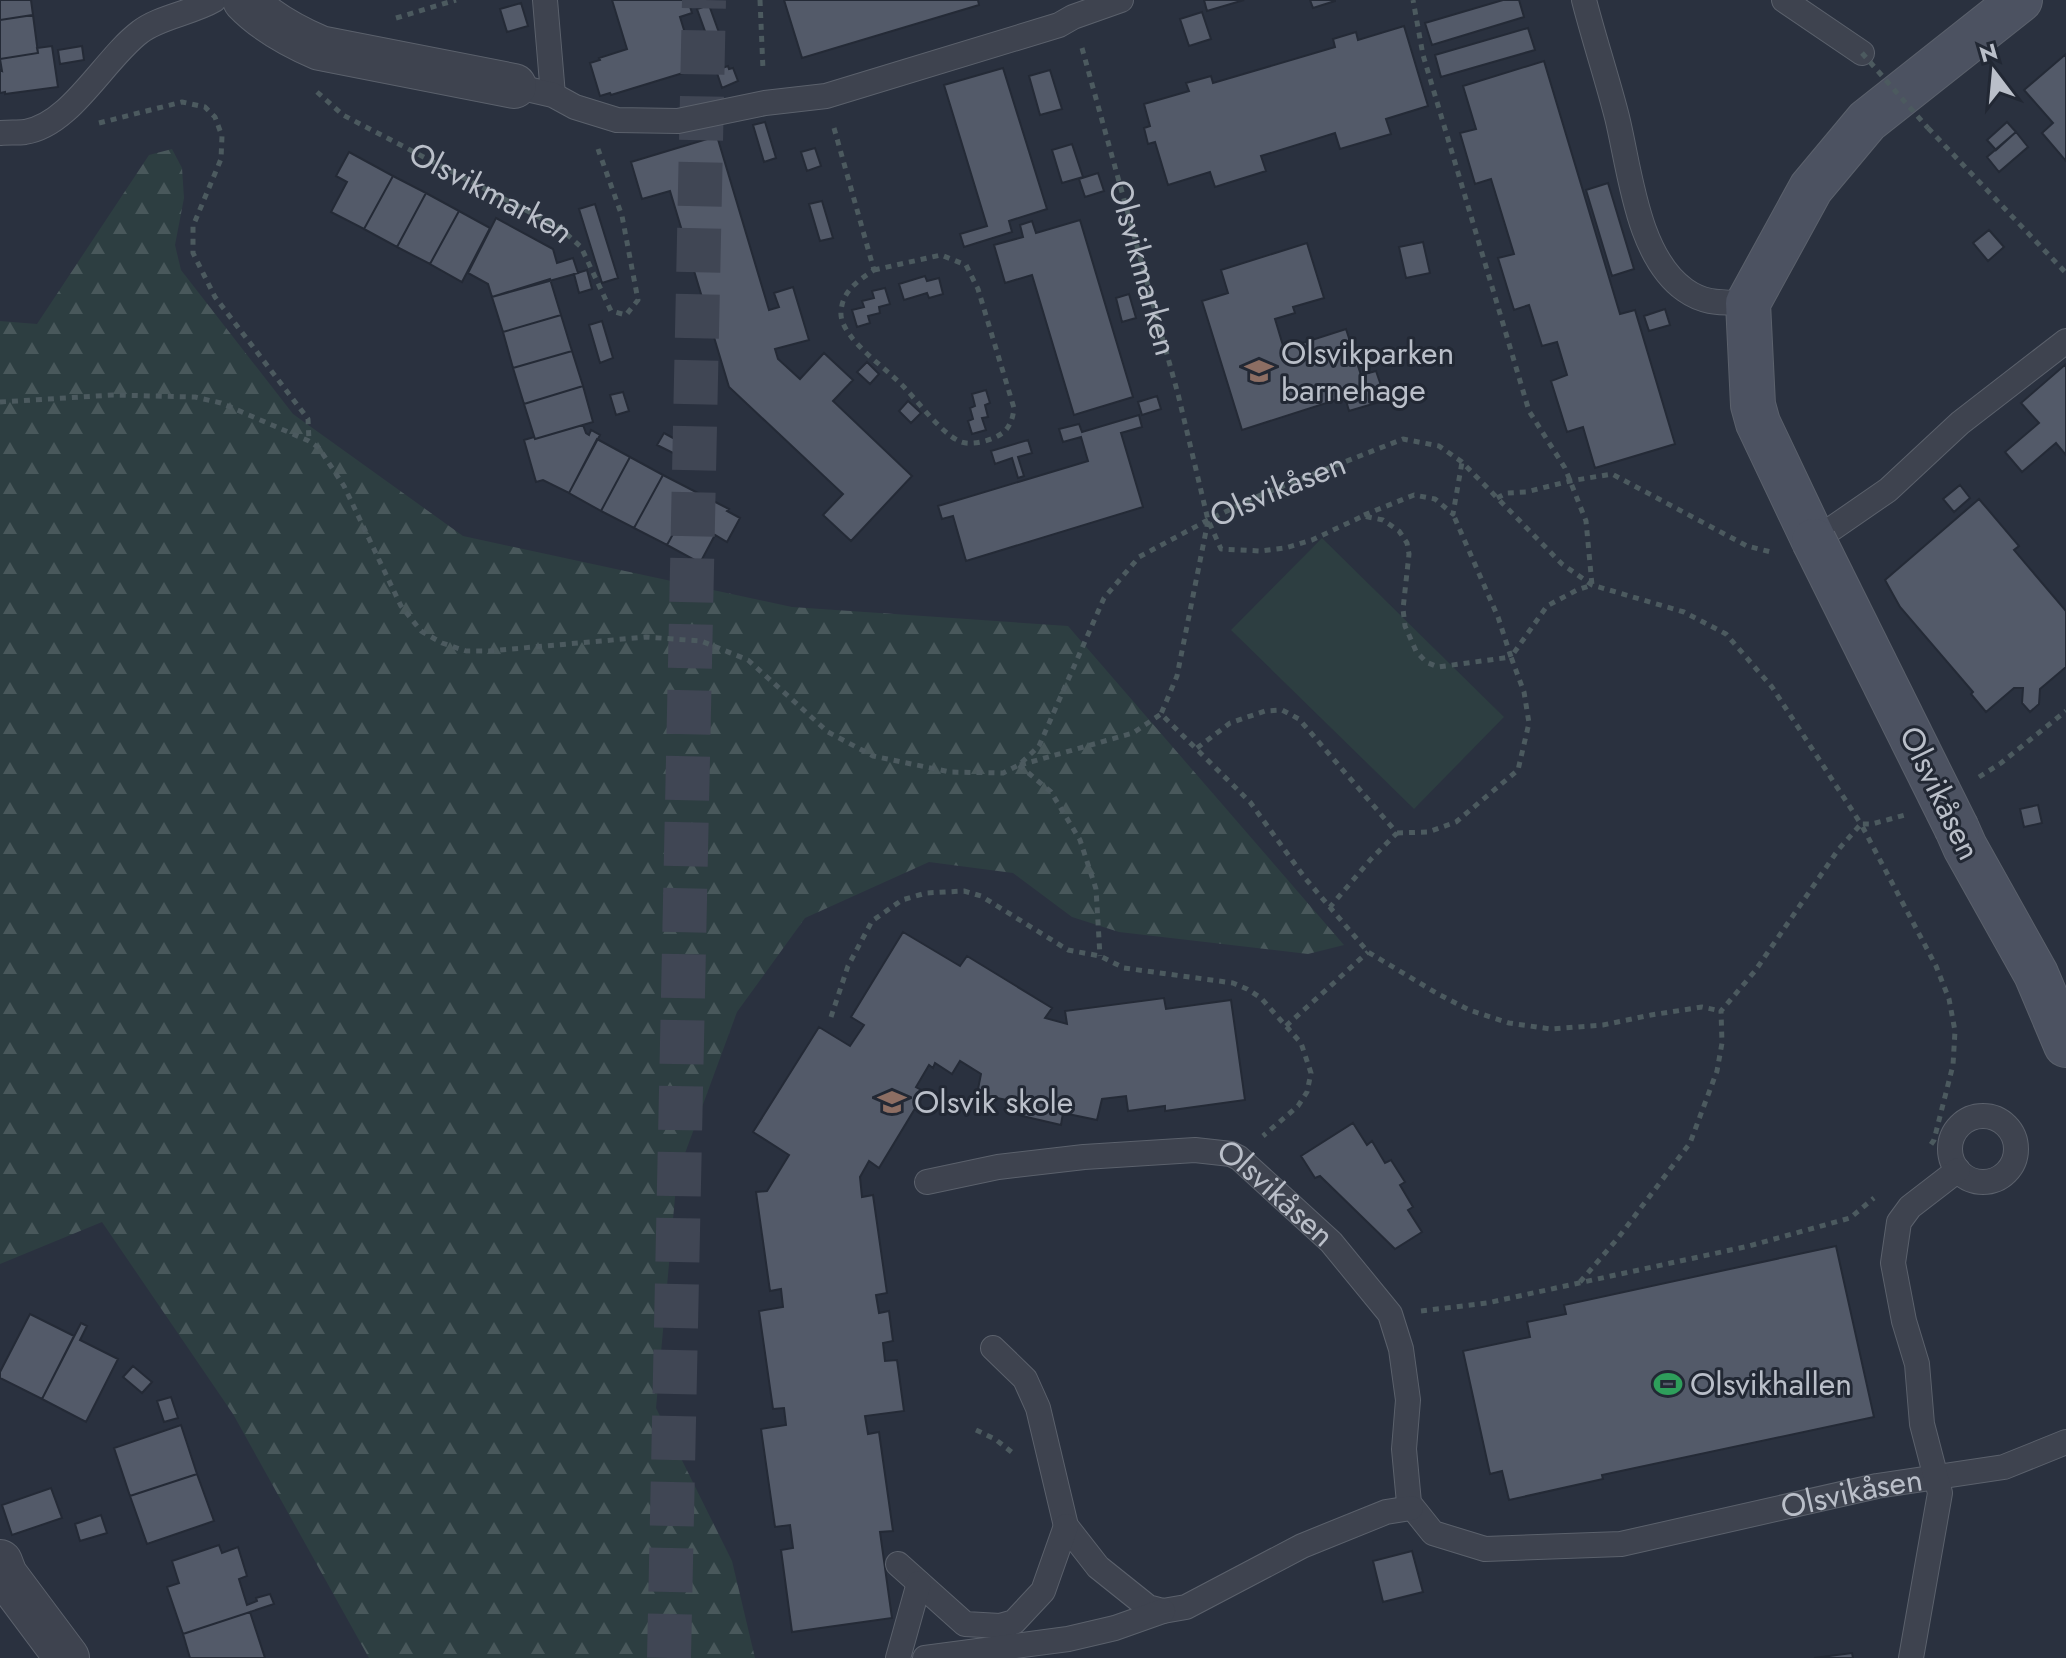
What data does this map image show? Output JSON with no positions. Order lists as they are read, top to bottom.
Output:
{
  "streets": {
    "street": ["Olsvikåsen"],
    "path": ["Olsvikmarken"]
  },
  "crossings": [
    ["Olsvikmarken", "Olsvikåsen"]
  ],
  "places": {
    "school or university": ["Olsvikparken barnehage", "Olsvik skole"],
    "sports": ["Olsvikhallen"]
  },
  "north": "top"
}
